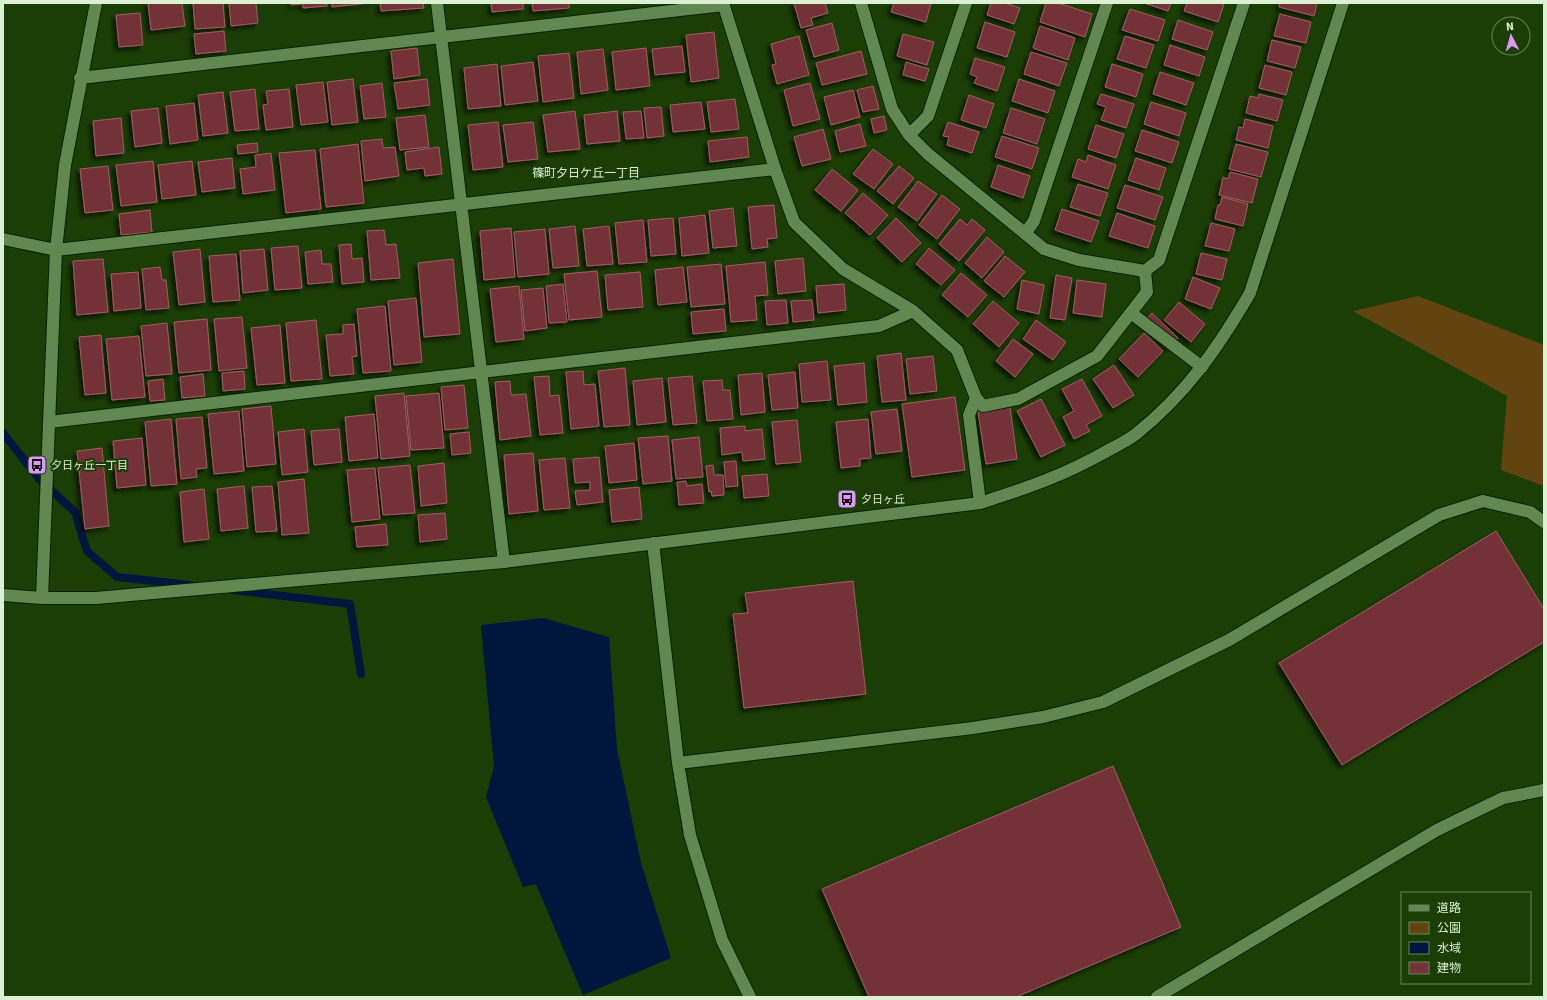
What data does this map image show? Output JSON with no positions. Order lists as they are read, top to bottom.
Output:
{
  "districts": ["篠町夕日ケ丘一丁目"],
  "places": {
    "bus stop": ["夕日ヶ丘一丁目", "夕日ヶ丘"]
  },
  "legend": [
    "道路",
    "公園",
    "水域",
    "建物"
  ],
  "north": "top"
}
